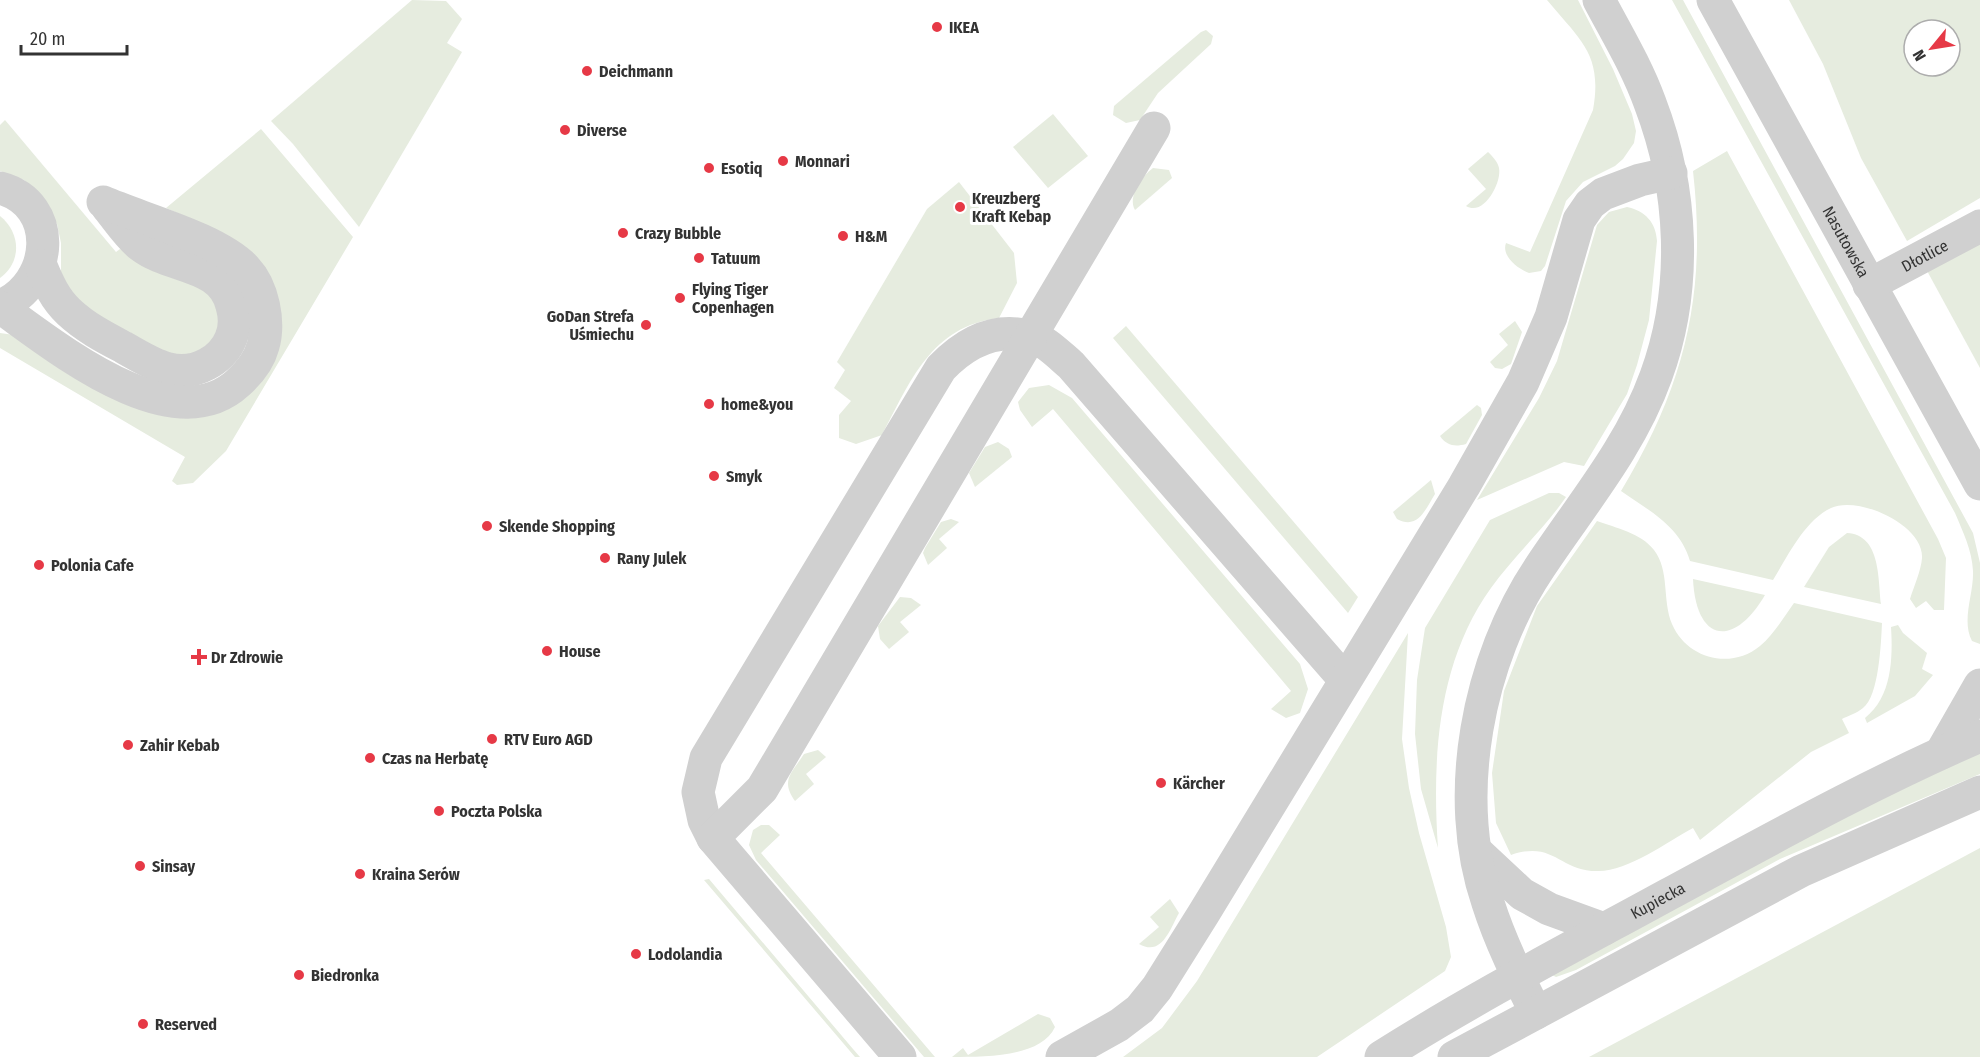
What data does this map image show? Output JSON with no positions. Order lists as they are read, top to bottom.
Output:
{
  "streets": {
    "street": ["Nasutowska", "Dłotlice", "Kupiecka"]
  },
  "crossings": [
    ["Nasutowska", "Dłotlice"]
  ],
  "places": {
    "other": [
      "IKEA",
      "Deichmann",
      "Diverse",
      "Monnari",
      "Esotiq",
      "Kreuzberg Kraft Kebap",
      "Crazy Bubble",
      "H&M",
      "Tatuum",
      "Flying Tiger Copenhagen",
      "GoDan Strefa Uśmiechu",
      "home&you",
      "Smyk",
      "Skende Shopping",
      "Rany Julek",
      "Polonia Cafe",
      "House",
      "RTV Euro AGD",
      "Zahir Kebab",
      "Czas na Herbatę",
      "Kärcher",
      "Poczta Polska",
      "Sinsay",
      "Kraina Serów",
      "Lodolandia",
      "Biedronka",
      "Reserved"
    ],
    "health": ["Dr Zdrowie"]
  },
  "scale_bar": "20 m",
  "north": "bottom left"
}
